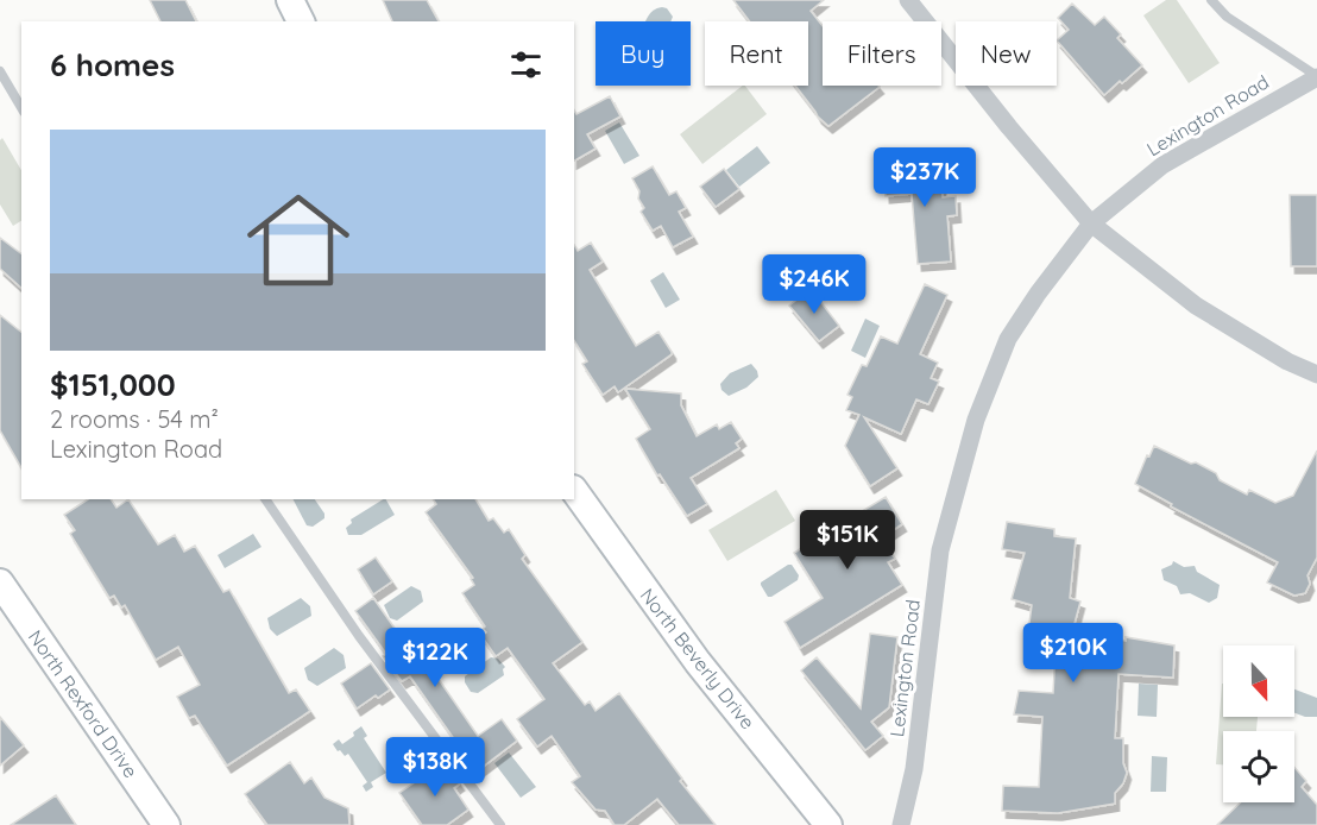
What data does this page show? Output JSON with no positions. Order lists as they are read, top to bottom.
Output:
{
  "streets": {
    "street": ["Lexington Road", "North Beverly Drive", "North Rexford Drive"]
  },
  "north": "bottom",
  "page": {
    "chip": [
      "Buy",
      "Rent",
      "Filters",
      "New"
    ],
    "heading": "6 homes",
    "list": [
      {
        "name": "$151,000",
        "note": "2 rooms · 54 m² · Lexington Road"
      }
    ],
    "price": [
      "$237K",
      "$246K",
      "$151K",
      "$210K",
      "$122K",
      "$138K"
    ]
  }
}
